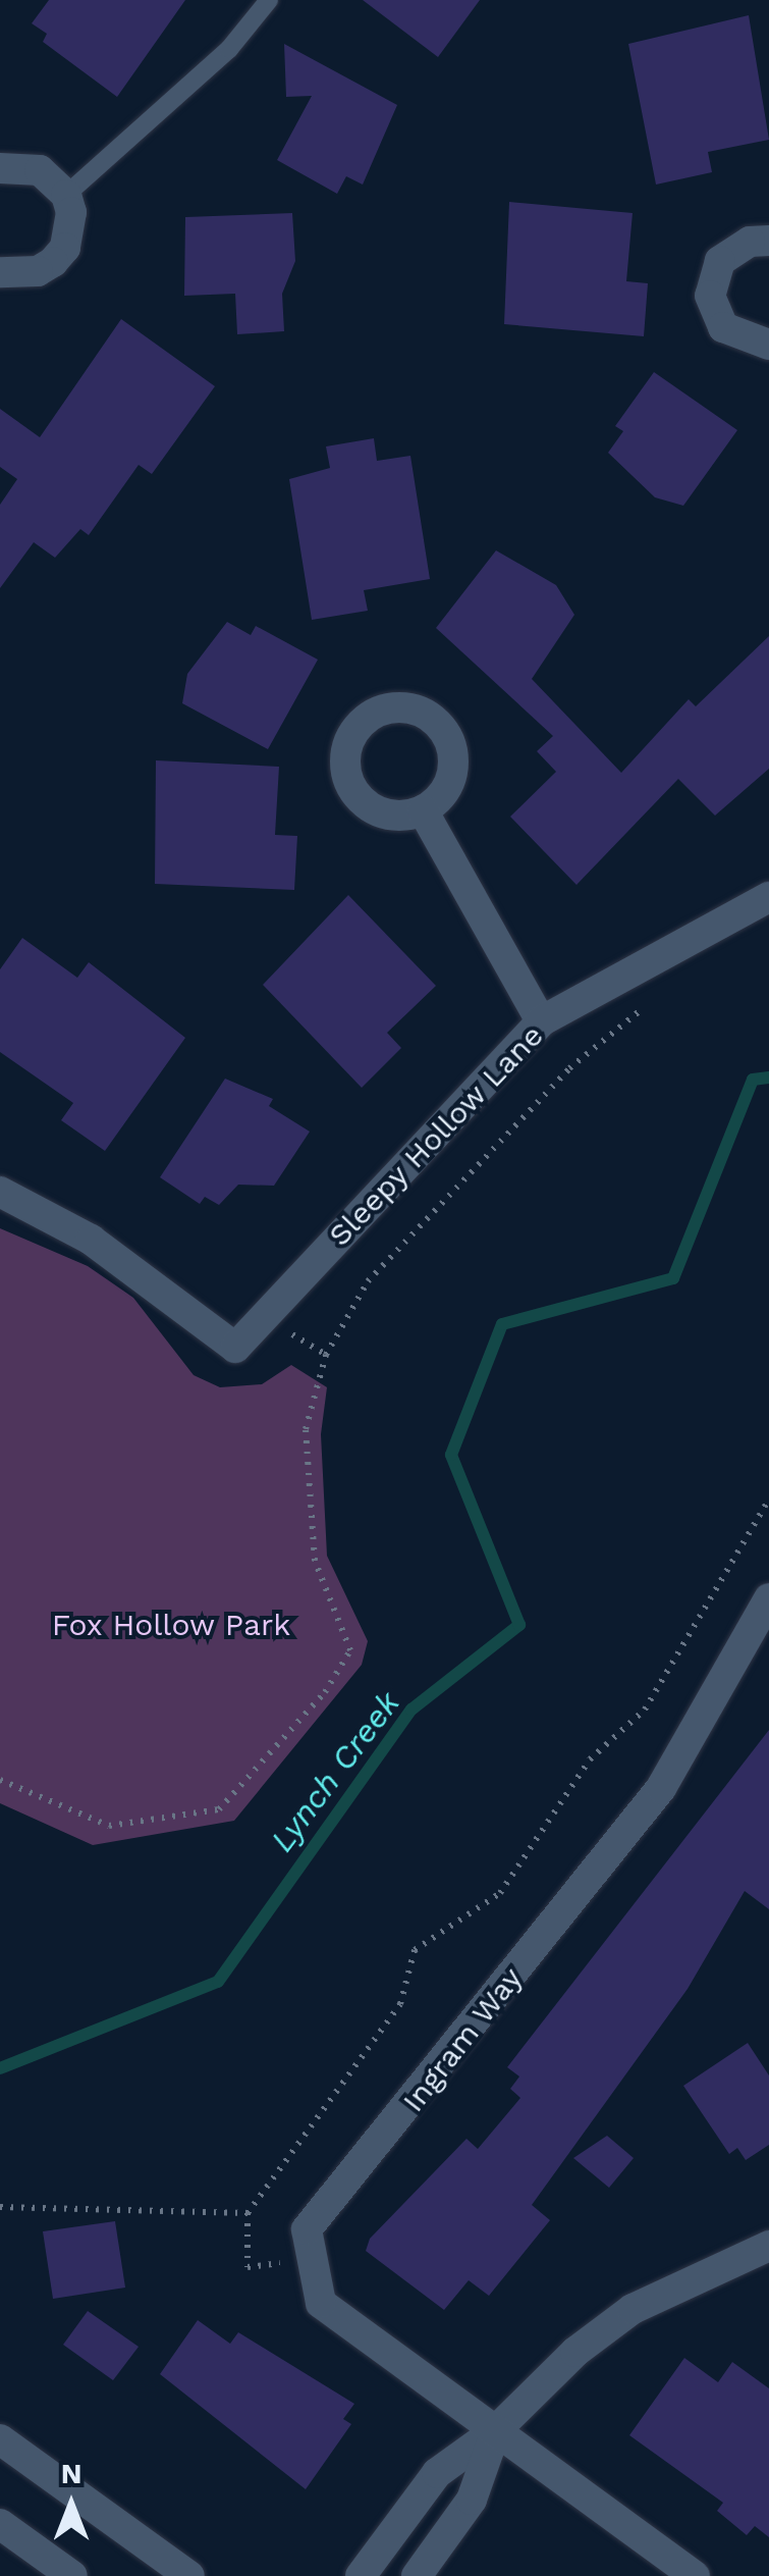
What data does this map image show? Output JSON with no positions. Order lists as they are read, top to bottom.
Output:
{
  "streets": {
    "street": ["Sleepy Hollow Lane", "Ingram Way"]
  },
  "water": ["Lynch Creek"],
  "parks": ["Fox Hollow Park"],
  "north": "top"
}
